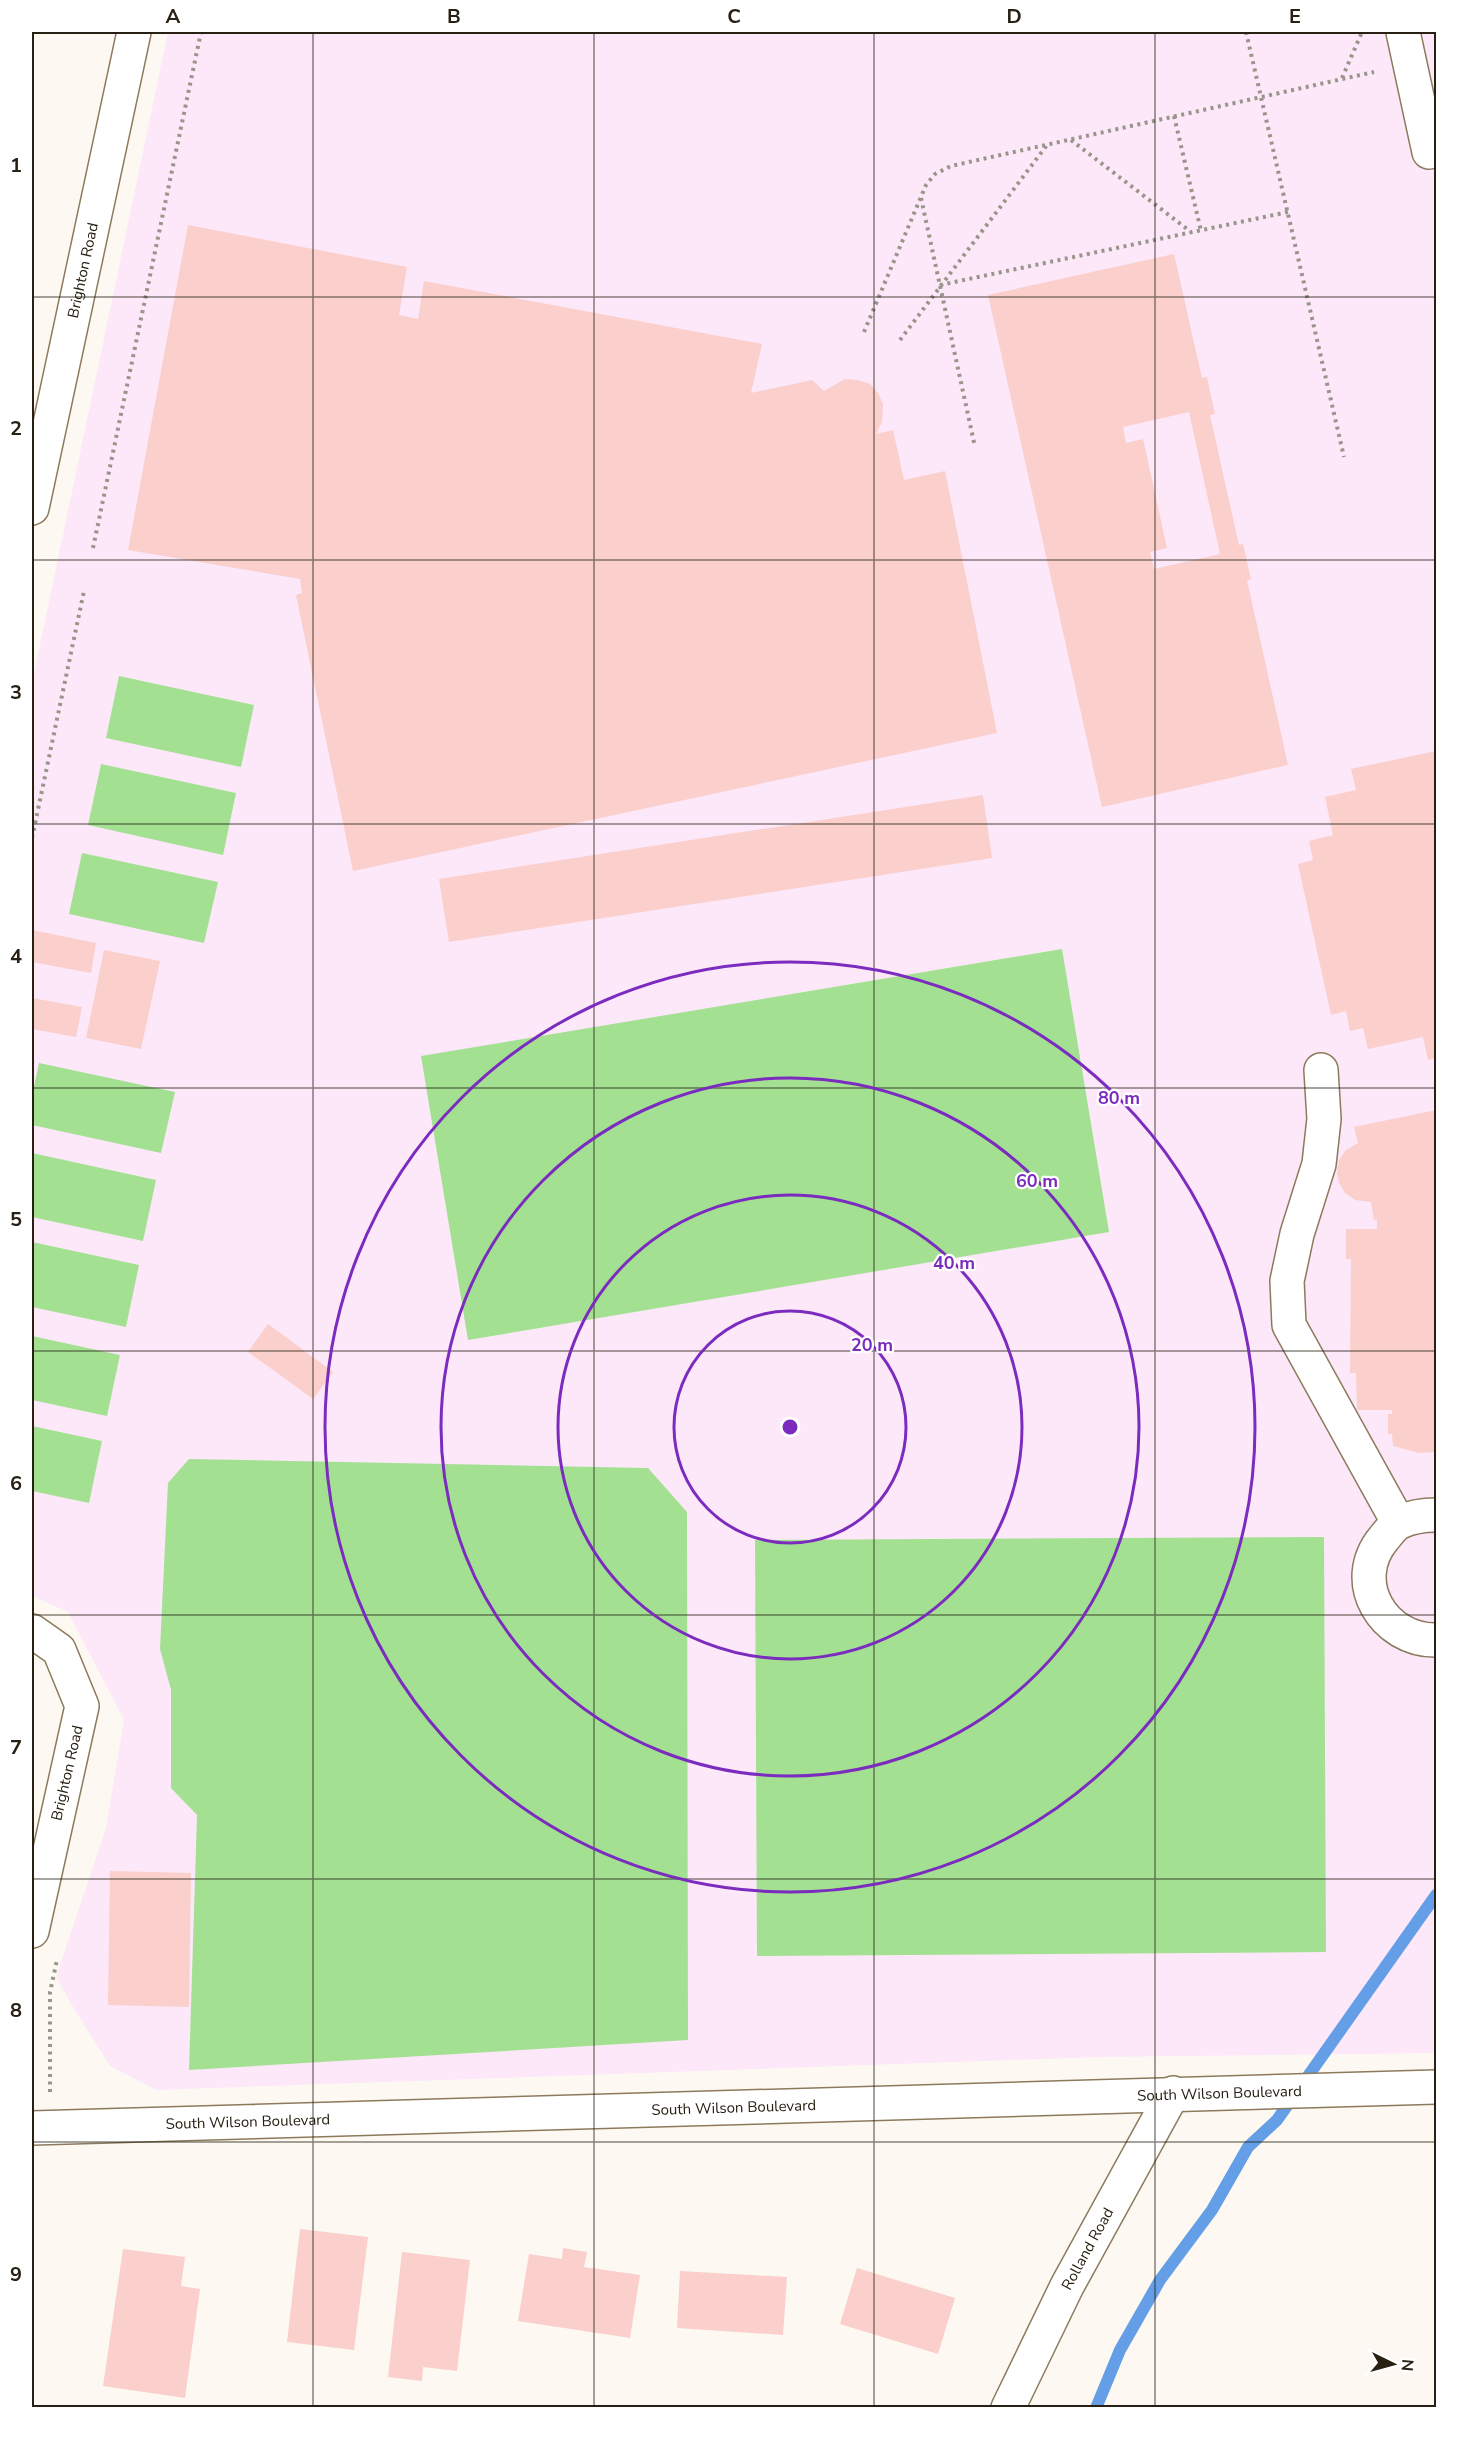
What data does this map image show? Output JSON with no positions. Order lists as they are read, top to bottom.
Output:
{
  "streets": {
    "street": ["Brighton Road", "South Wilson Boulevard", "Rolland Road"]
  },
  "crossings": [
    ["South Wilson Boulevard", "Rolland Road"]
  ],
  "north": "right",
  "grid": {
    "columns": [
      "A",
      "B",
      "C",
      "D",
      "E"
    ],
    "rows": [
      "1",
      "2",
      "3",
      "4",
      "5",
      "6",
      "7",
      "8",
      "9"
    ]
  },
  "rings": [
    "80 m",
    "60 m",
    "40 m",
    "20 m"
  ]
}
